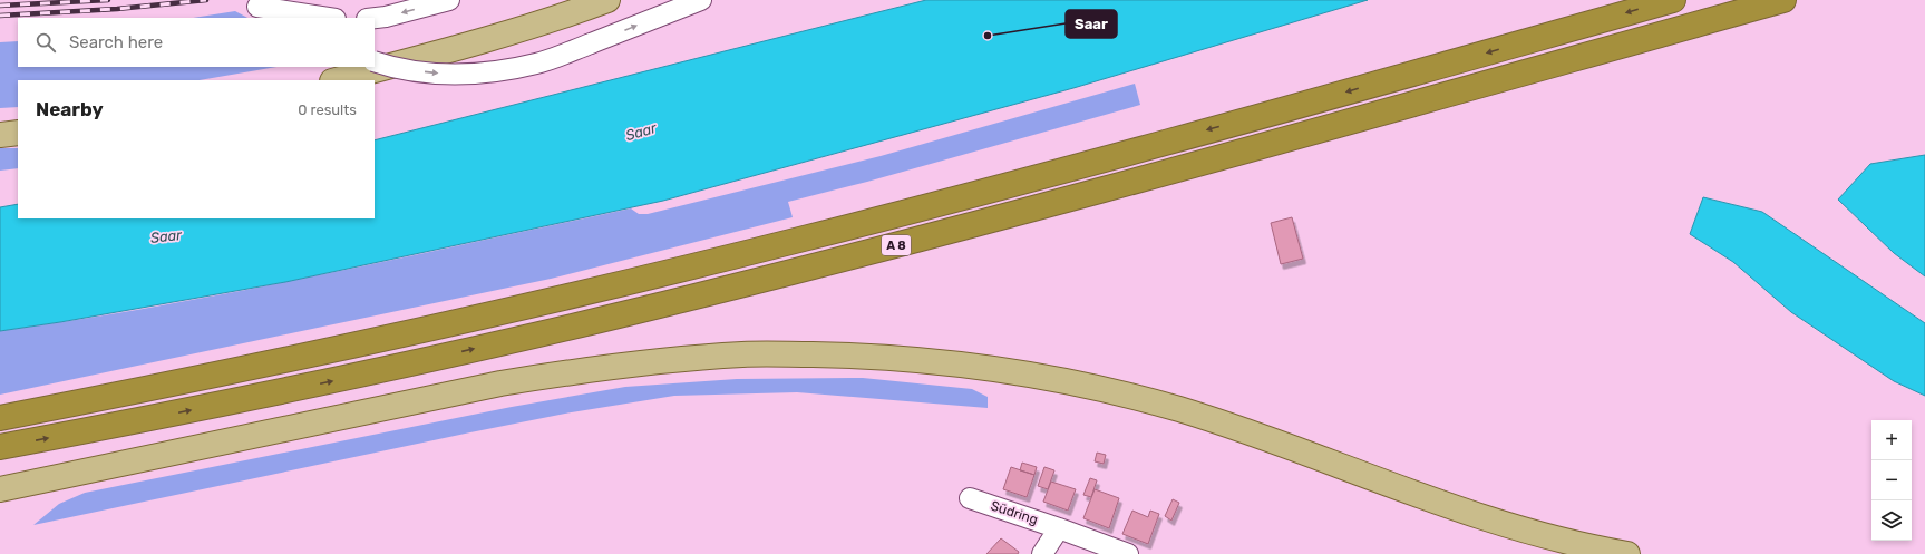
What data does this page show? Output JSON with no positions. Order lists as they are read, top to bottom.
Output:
{
  "streets": {
    "highway": ["A 8"],
    "street": ["Südring"]
  },
  "water": ["Saar"],
  "places": ["Saar"],
  "page": {
    "search": "Search here",
    "heading": ["Nearby", "0 results"],
    "map_buttons": ["+", "−"]
  }
}
